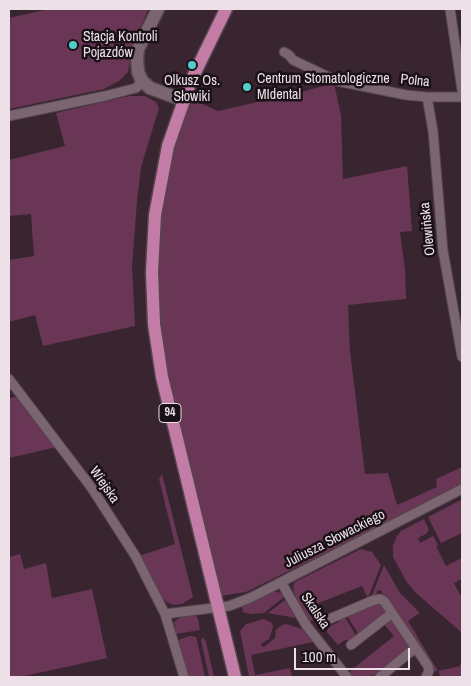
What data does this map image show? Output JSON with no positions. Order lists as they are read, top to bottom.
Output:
{
  "streets": {
    "main road": ["94"],
    "street": [
      "Polna",
      "Olewińska",
      "Wiejska",
      "Juliusza Słowackiego",
      "Skalska"
    ]
  },
  "crossings": [
    ["Polna", "Olewińska"],
    ["94", "Juliusza Słowackiego"],
    ["Wiejska", "Juliusza Słowackiego"],
    ["Juliusza Słowackiego", "Skalska"]
  ],
  "places": ["Stacja Kontroli Pojazdów", "Olkusz Os. Słowiki", "Centrum Stomatologiczne MIdental"],
  "scale_bar": "100 m"
}
